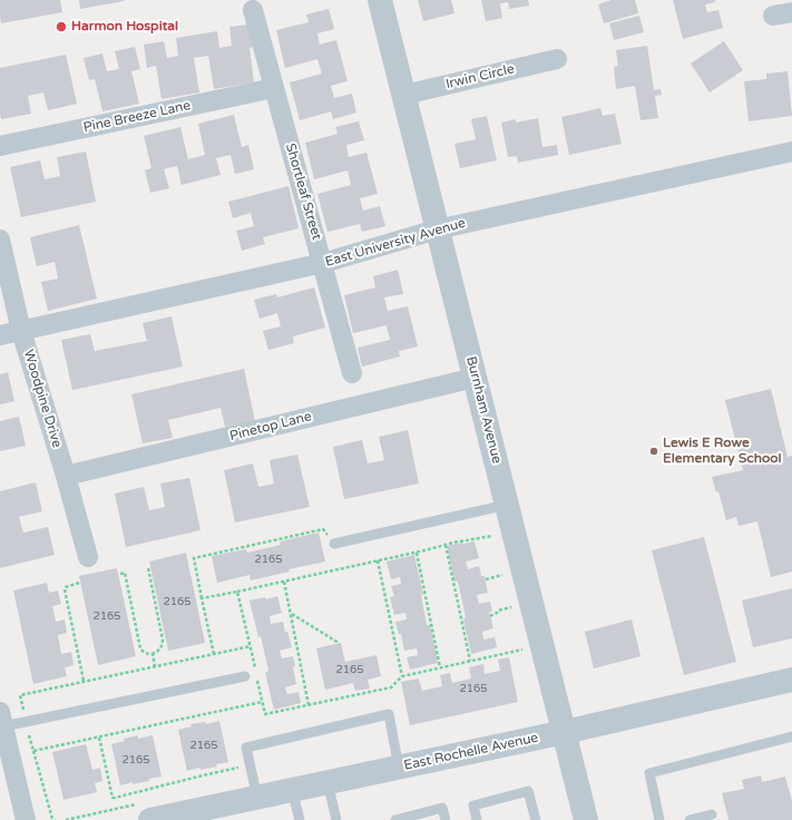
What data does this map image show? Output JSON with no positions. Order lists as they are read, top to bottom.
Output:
{
  "streets": {
    "street": [
      "Irwin Circle",
      "Pine Breeze Lane",
      "Shortleaf Street",
      "East University Avenue",
      "Woodpine Drive",
      "Burnham Avenue",
      "Pinetop Lane",
      "East Rochelle Avenue"
    ]
  },
  "crossings": [
    ["Irwin Circle", "Burnham Avenue"],
    ["Pine Breeze Lane", "Shortleaf Street"],
    ["Shortleaf Street", "East University Avenue"],
    ["East University Avenue", "Woodpine Drive"],
    ["East University Avenue", "Burnham Avenue"],
    ["Woodpine Drive", "Pinetop Lane"],
    ["Burnham Avenue", "Pinetop Lane"],
    ["Burnham Avenue", "East Rochelle Avenue"]
  ],
  "places": ["Harmon Hospital", "Lewis E Rowe Elementary School"],
  "house_numbers": [
    "2165",
    "2165",
    "2165",
    "2165",
    "2165",
    "2165",
    "2165"
  ]
}
